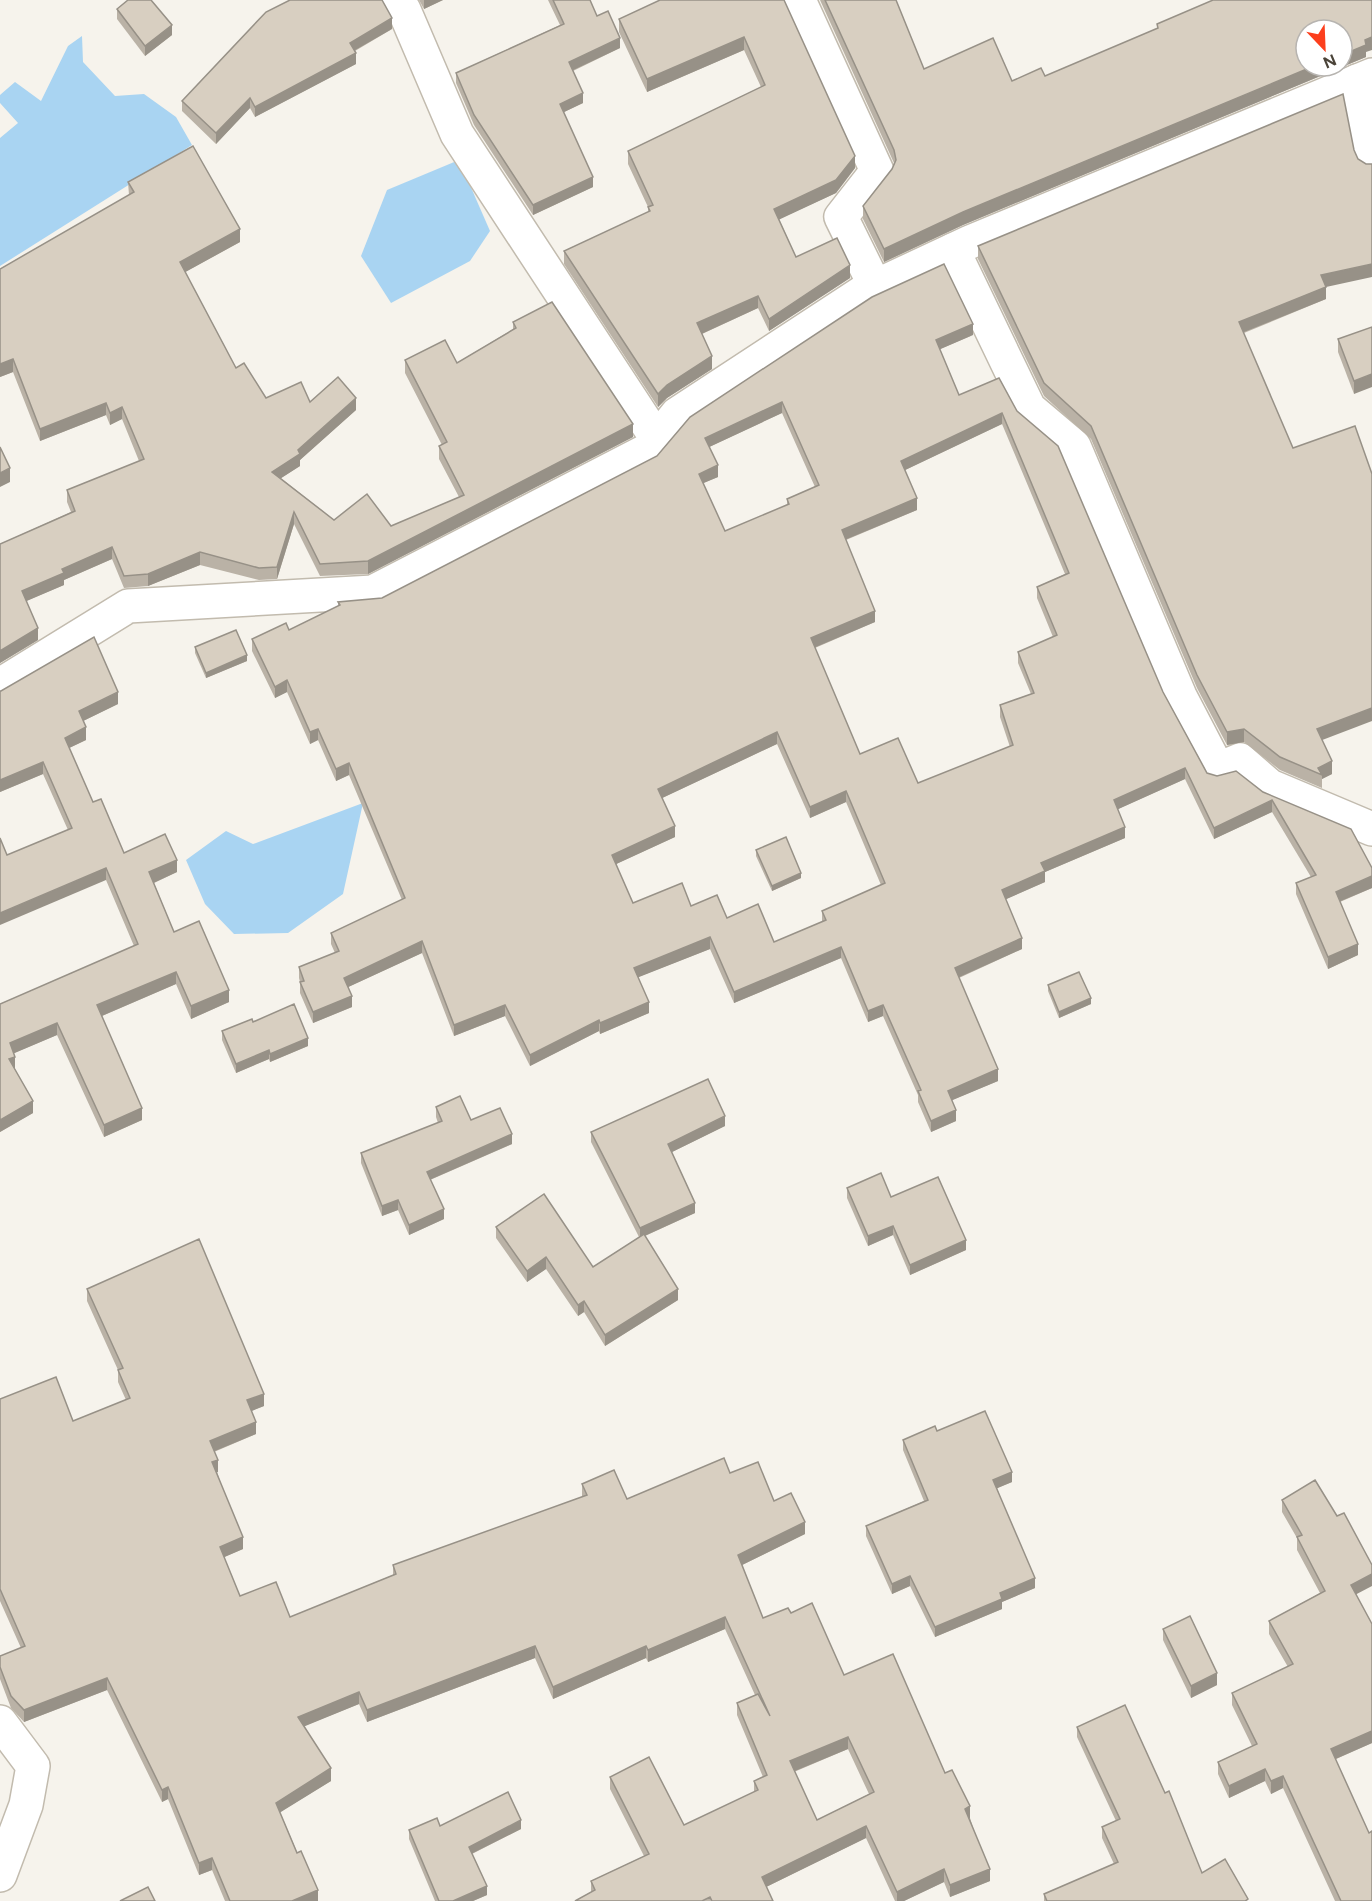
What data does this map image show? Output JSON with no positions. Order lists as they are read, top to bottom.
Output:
{
  "north": "bottom right"
}
